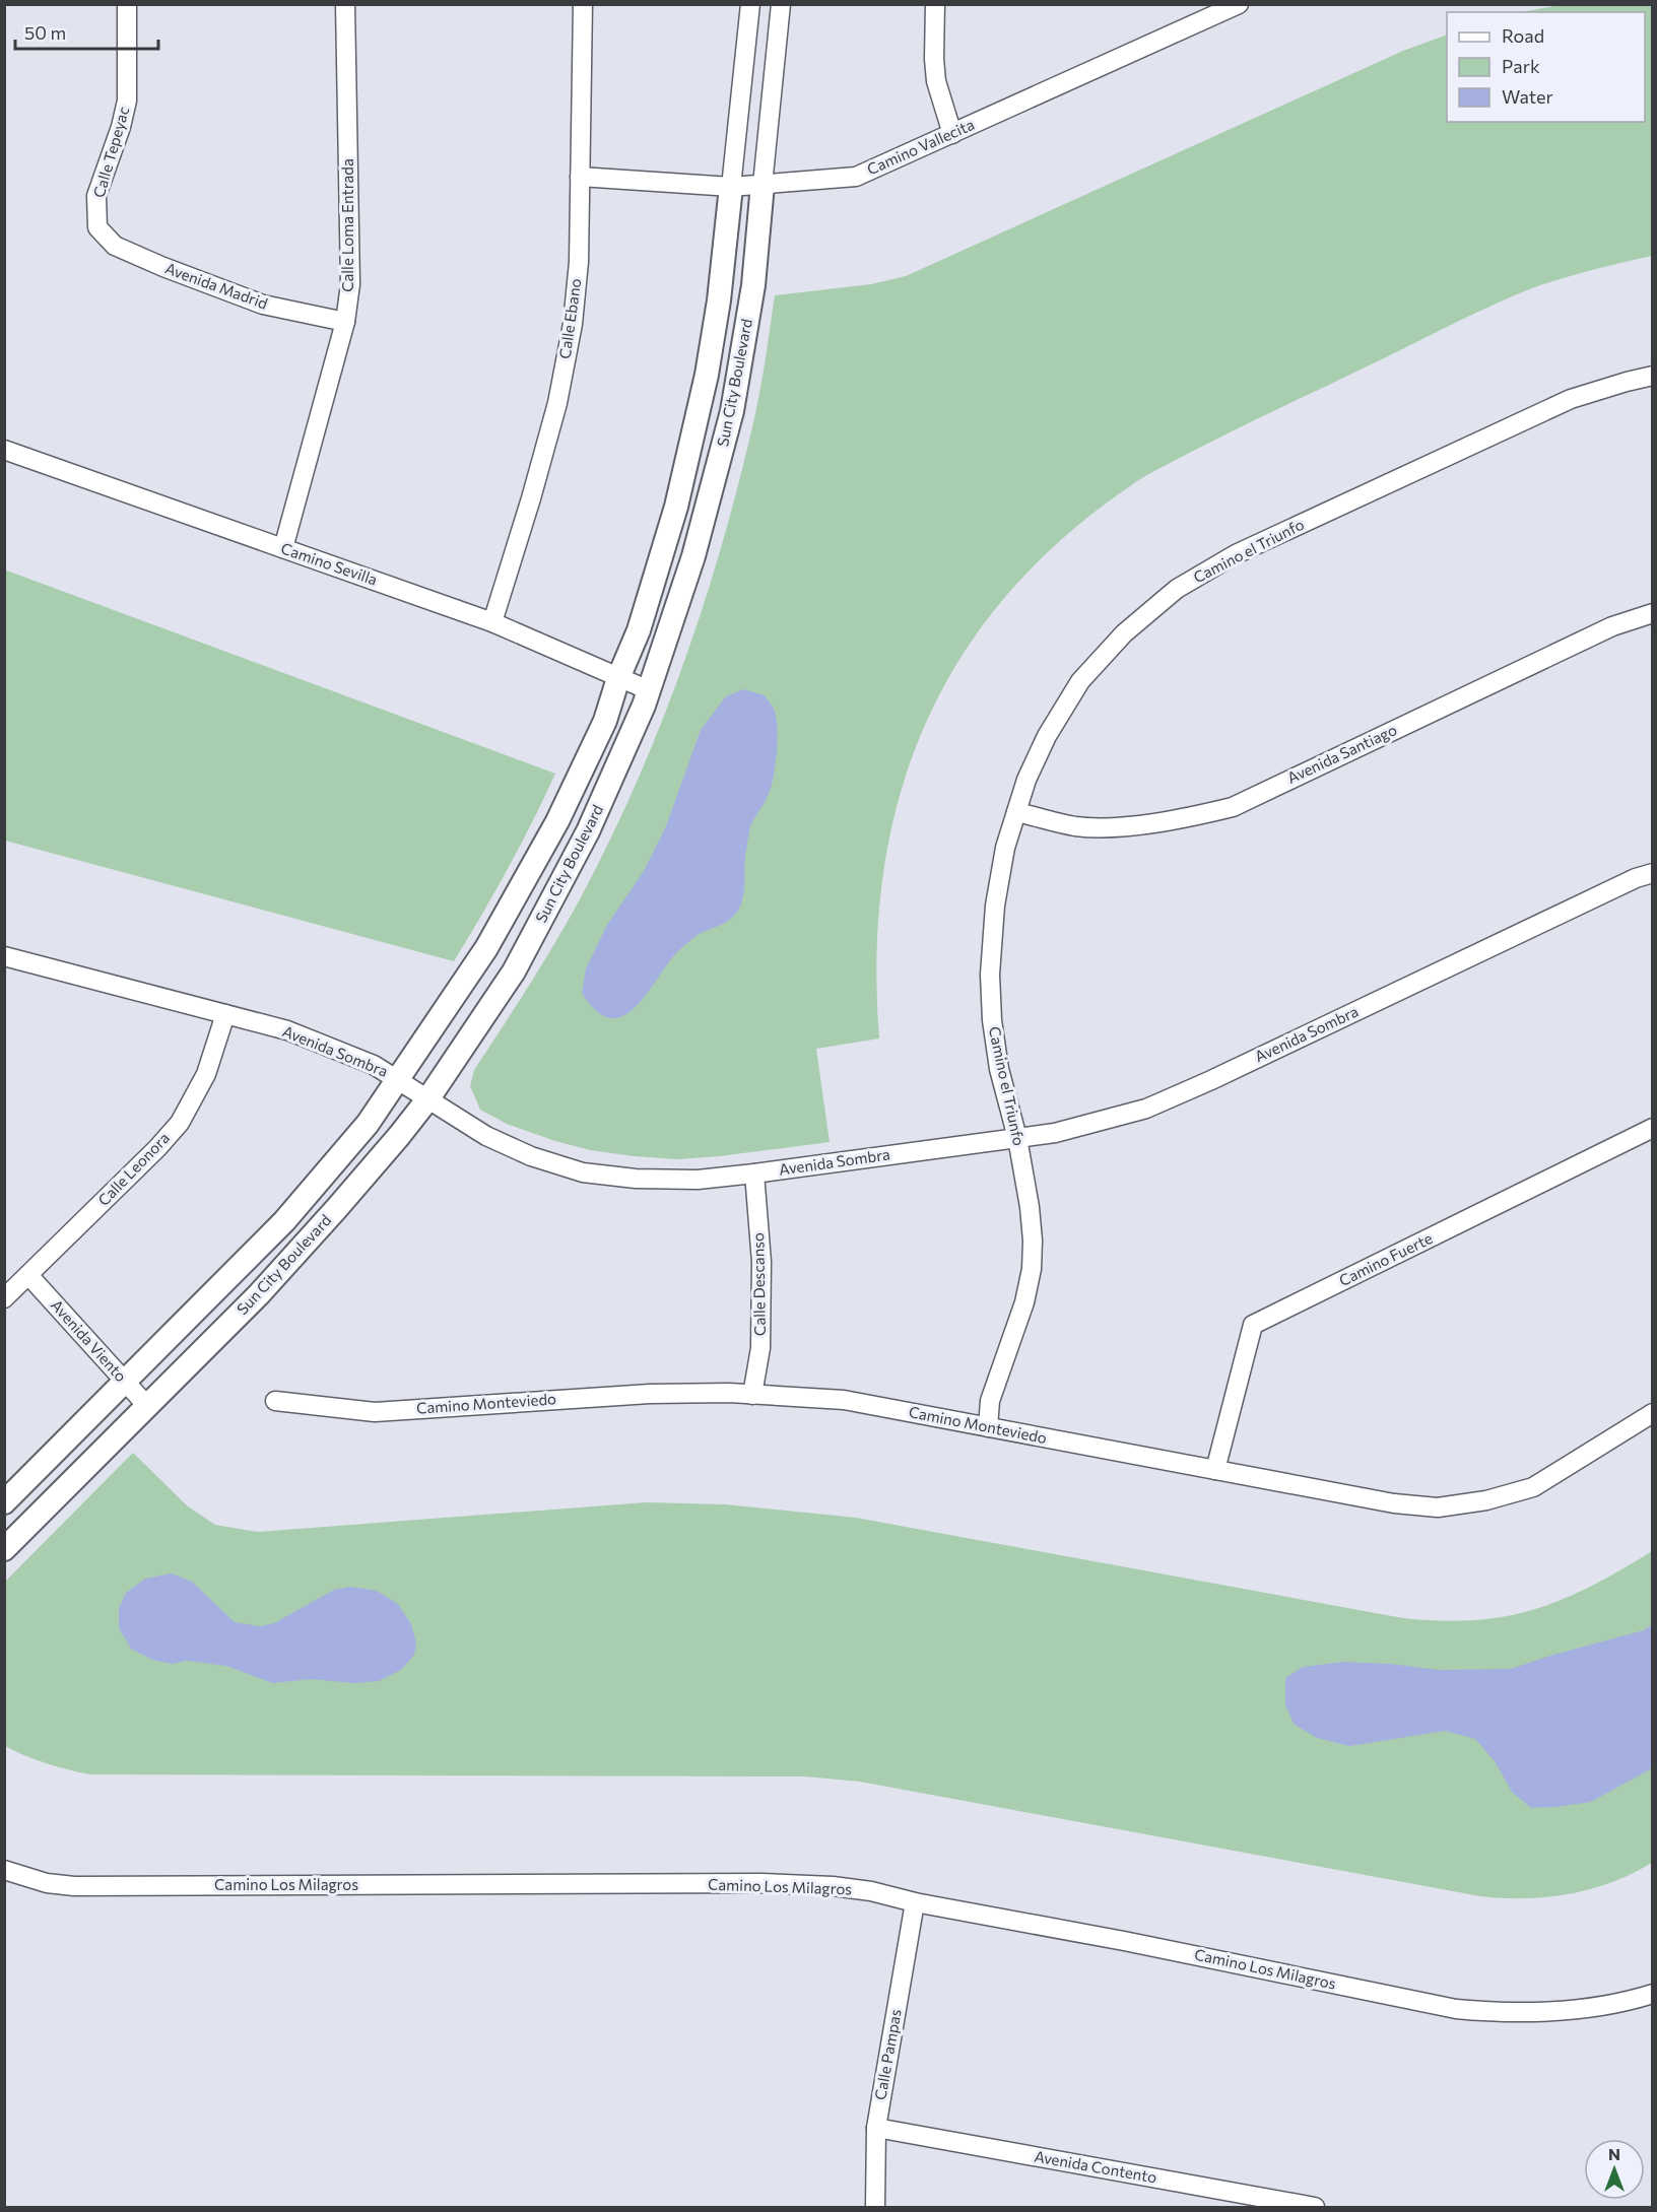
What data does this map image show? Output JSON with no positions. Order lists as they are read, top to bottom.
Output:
{
  "streets": {
    "street": [
      "Camino Vallecita",
      "Calle Tepeyac",
      "Calle Loma Entrada",
      "Avenida Madrid",
      "Calle Ebano",
      "Sun City Boulevard",
      "Camino el Triunfo",
      "Camino Sevilla",
      "Avenida Santiago",
      "Avenida Sombra",
      "Calle Leonora",
      "Camino Fuerte",
      "Calle Descanso",
      "Avenida Viento",
      "Camino Monteviedo",
      "Camino Los Milagros",
      "Calle Pampas",
      "Avenida Contento"
    ]
  },
  "crossings": [
    ["Camino Vallecita", "Calle Ebano"],
    ["Camino Vallecita", "Sun City Boulevard"],
    ["Calle Tepeyac", "Avenida Madrid"],
    ["Calle Loma Entrada", "Avenida Madrid"],
    ["Calle Loma Entrada", "Camino Sevilla"],
    ["Calle Ebano", "Camino Sevilla"],
    ["Sun City Boulevard", "Camino Sevilla"],
    ["Sun City Boulevard", "Avenida Sombra"],
    ["Sun City Boulevard", "Avenida Viento"],
    ["Camino el Triunfo", "Avenida Santiago"],
    ["Camino el Triunfo", "Avenida Sombra"],
    ["Camino el Triunfo", "Camino Monteviedo"],
    ["Avenida Sombra", "Calle Leonora"],
    ["Avenida Sombra", "Calle Descanso"],
    ["Calle Leonora", "Avenida Viento"],
    ["Camino Fuerte", "Camino Monteviedo"],
    ["Calle Descanso", "Camino Monteviedo"],
    ["Camino Los Milagros", "Calle Pampas"],
    ["Calle Pampas", "Avenida Contento"]
  ],
  "legend": ["Road", "Park", "Water"],
  "scale_bar": "50 m",
  "north": "top"
}
